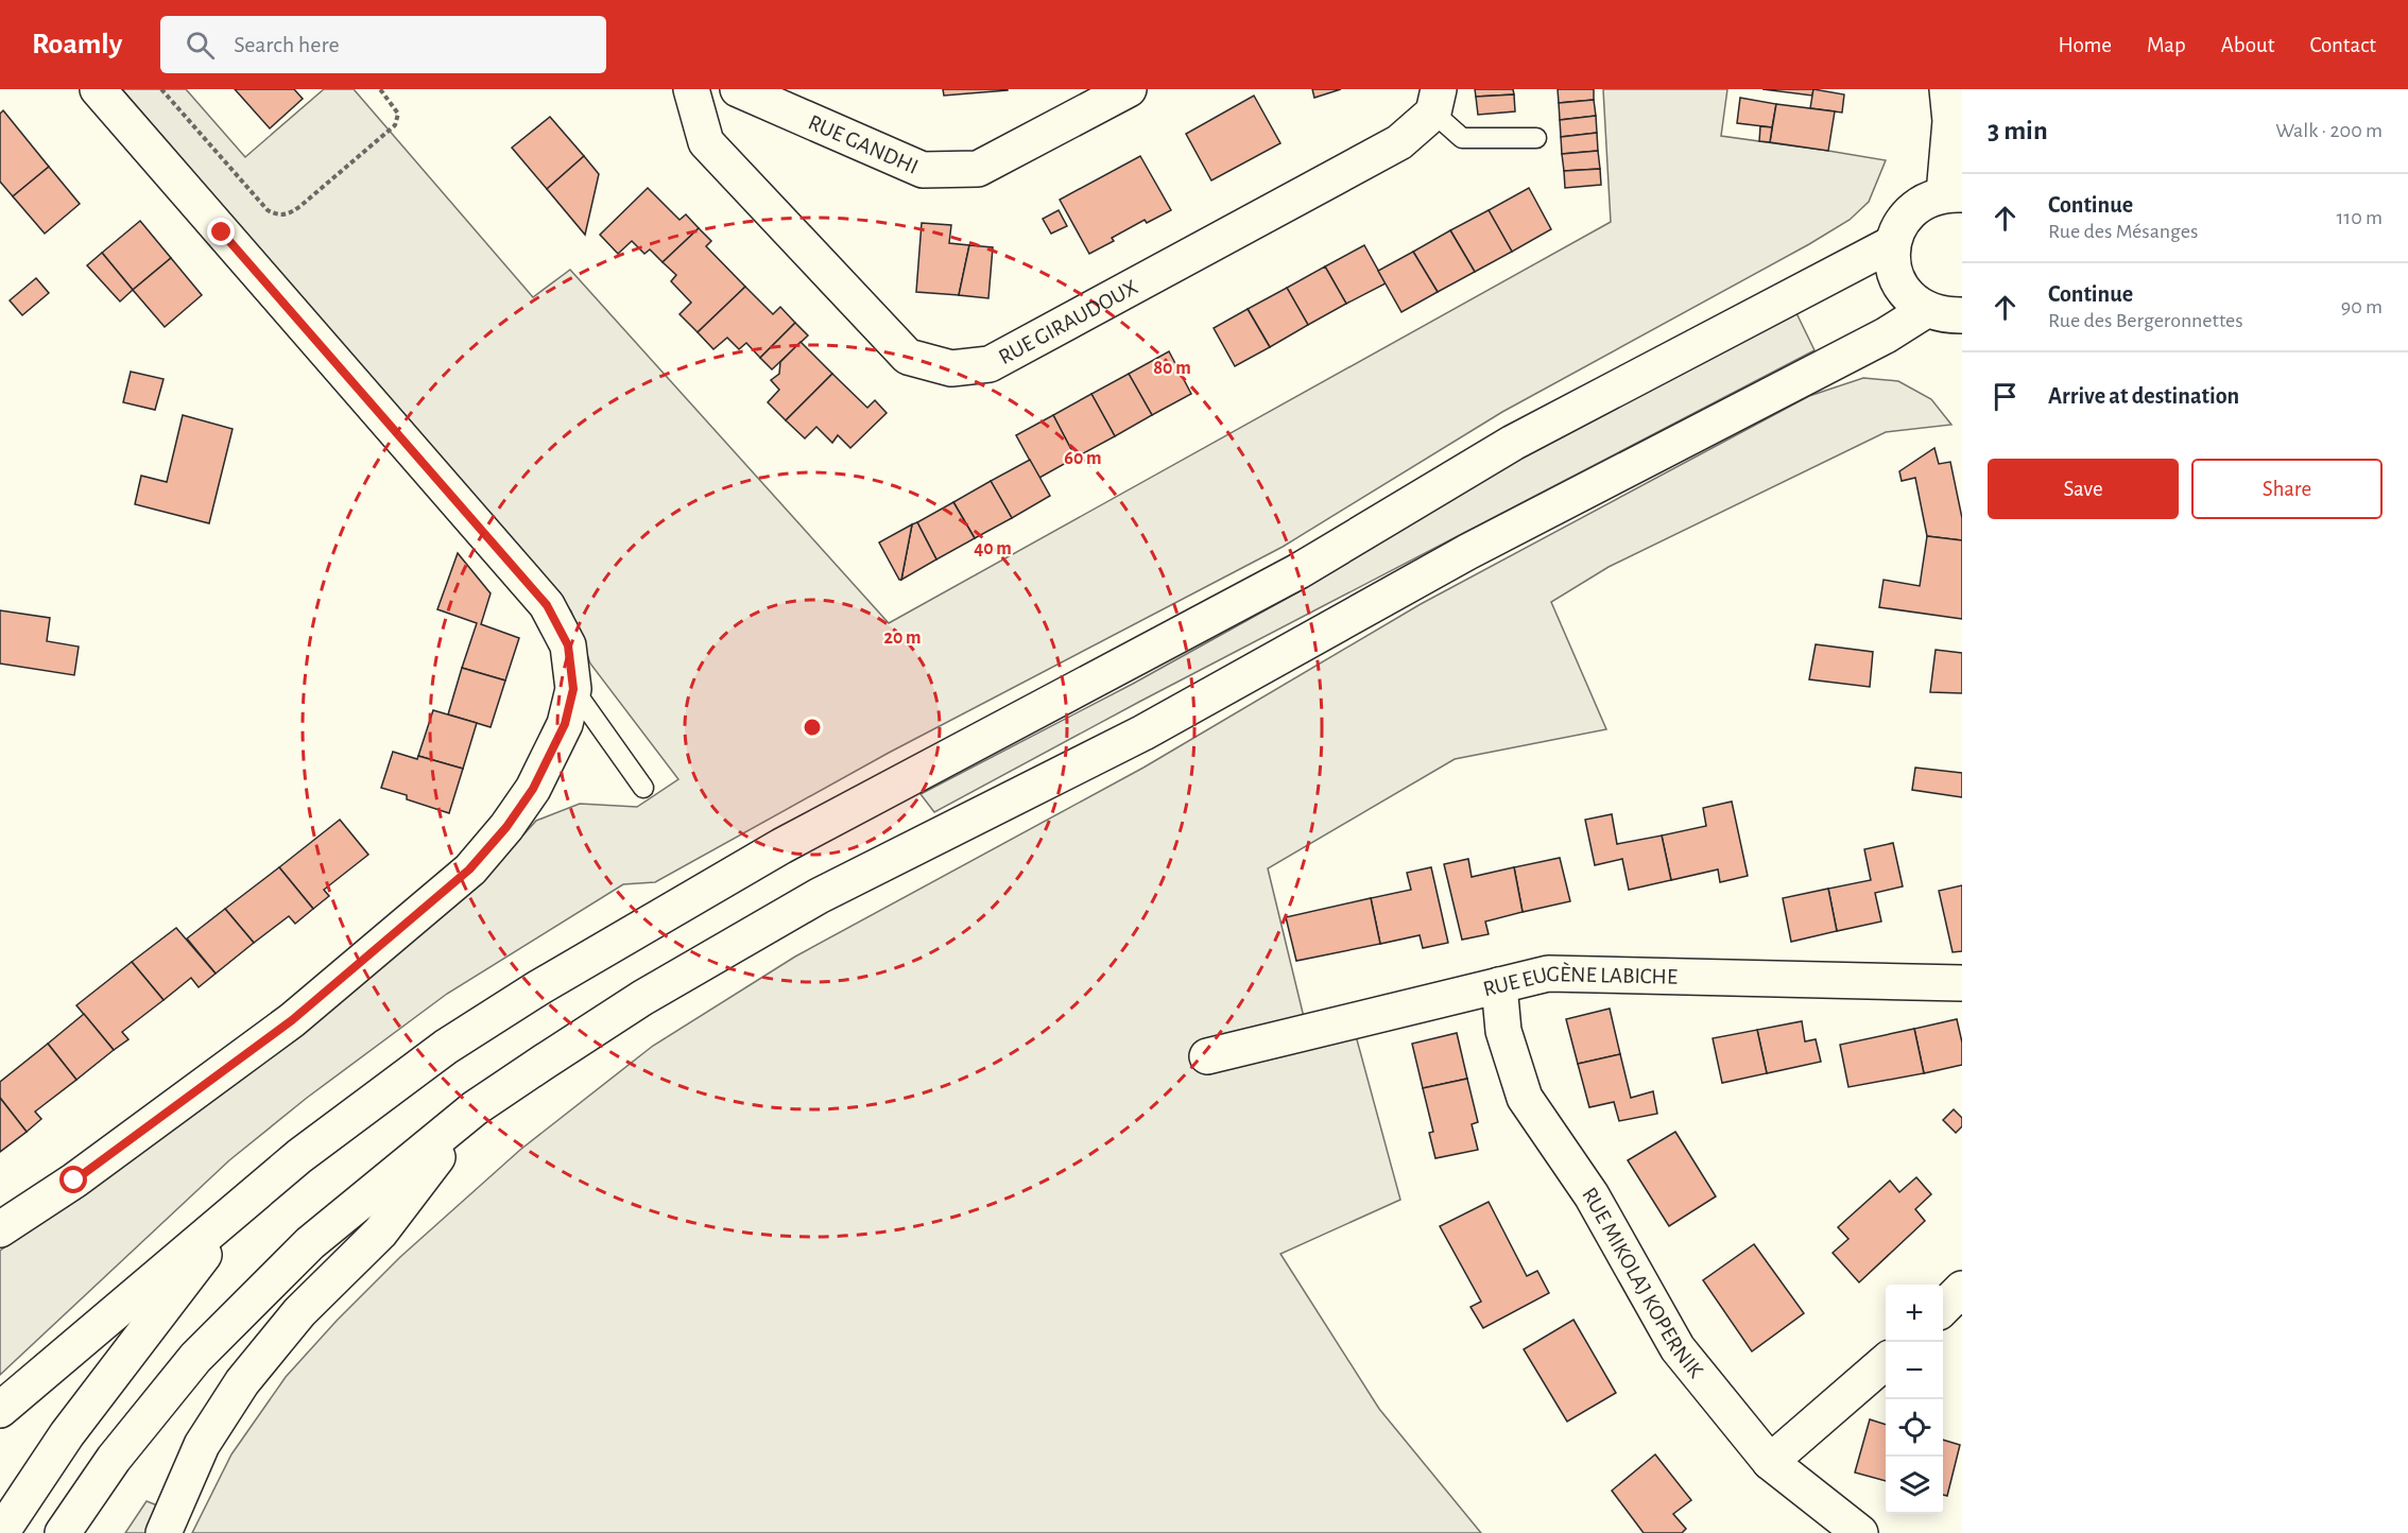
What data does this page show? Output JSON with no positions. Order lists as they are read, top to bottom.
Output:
{
  "streets": {
    "main road": [
      "RUE GANDHI",
      "RUE GIRAUDOUX",
      "RUE EUGÈNE LABICHE",
      "RUE MIKOLAJ KOPERNIK"
    ]
  },
  "crossings": [
    ["RUE EUGÈNE LABICHE", "RUE MIKOLAJ KOPERNIK"]
  ],
  "page": {
    "header": "Roamly",
    "search": "Search here",
    "nav": [
      "Home",
      "Map",
      "About",
      "Contact"
    ],
    "heading": ["3 min", "Walk · 200 m"],
    "list": [
      ["Continue", "Rue des Mésanges", "110 m"],
      ["Continue", "Rue des Bergeronnettes", "90 m"],
      "Arrive at destination"
    ],
    "buttons": ["Save", "Share"],
    "map_buttons": ["+", "−"]
  },
  "rings": [
    "80 m",
    "60 m",
    "40 m",
    "20 m"
  ]
}
